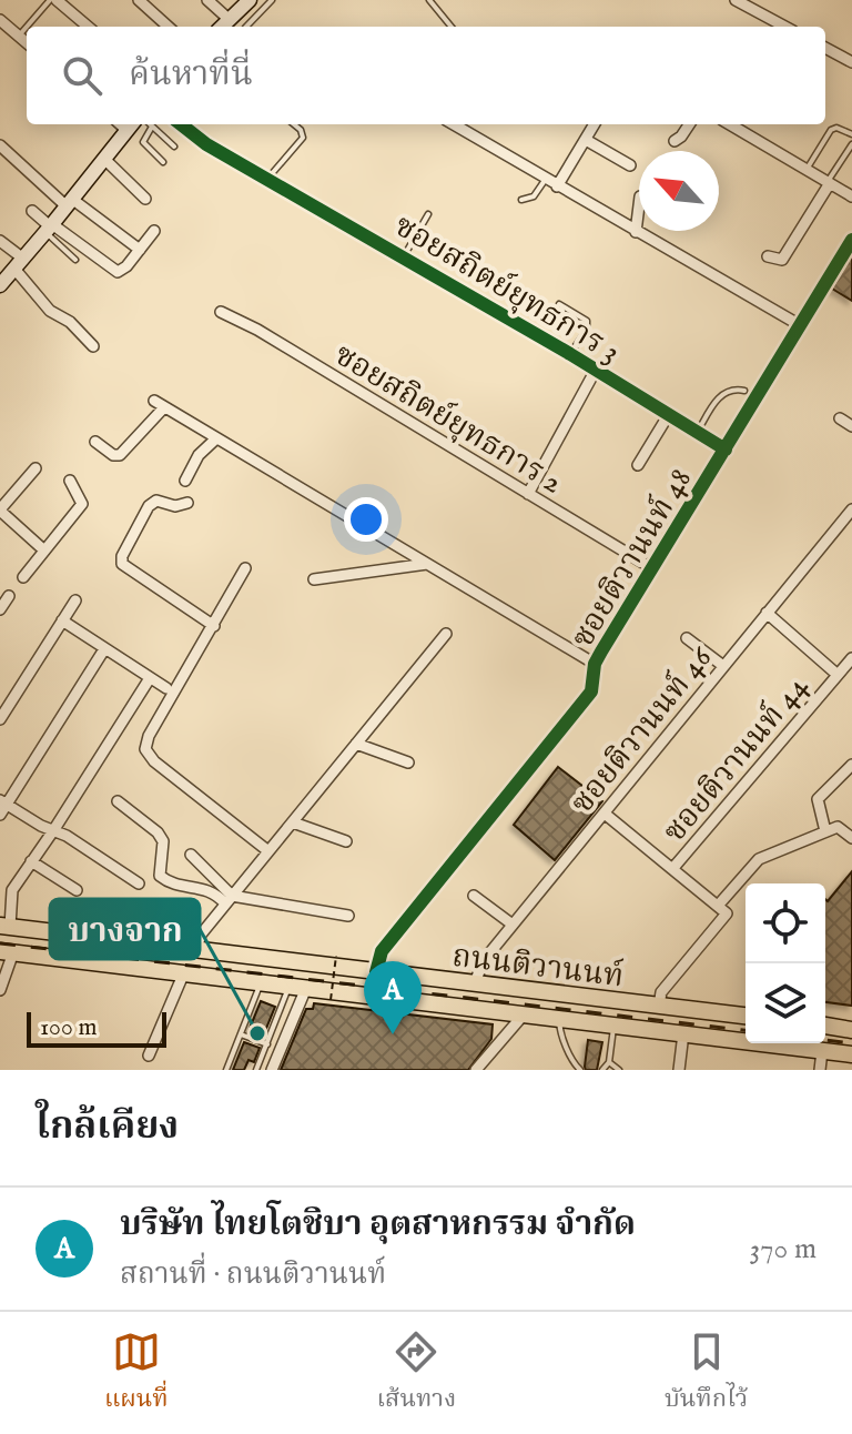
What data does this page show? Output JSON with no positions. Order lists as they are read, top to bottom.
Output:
{
  "streets": {
    "main road": ["ถนนติวานนท์"],
    "street": [
      "ซอยสถิตย์ยุทธการ 3",
      "ซอยสถิตย์ยุทธการ 2",
      "ซอยติวานนท์ 48",
      "ซอยติวานนท์ 46",
      "ซอยติวานนท์ 44"
    ]
  },
  "crossings": [
    ["ซอยสถิตย์ยุทธการ 3", "ซอยติวานนท์ 48"],
    ["ซอยสถิตย์ยุทธการ 2", "ซอยติวานนท์ 48"],
    ["ซอยติวานนท์ 48", "ถนนติวานนท์"],
    ["ซอยติวานนท์ 46", "ถนนติวานนท์"]
  ],
  "places": ["บางจาก"],
  "scale_bar": "100 m",
  "north": "top left",
  "page": {
    "search": "ค้นหาที่นี่",
    "pins": "A",
    "scale": "100 m",
    "heading": "ใกล้เคียง",
    "list": [
      {
        "mark": "A",
        "name": "บริษัท ไทยโตชิบา อุตสาหกรรม จำกัด",
        "note": "สถานที่ · ถนนติวานนท์",
        "value": "370 m"
      }
    ],
    "nav": ["แผนที่", "เส้นทาง", "บันทึกไว้"]
  }
}
